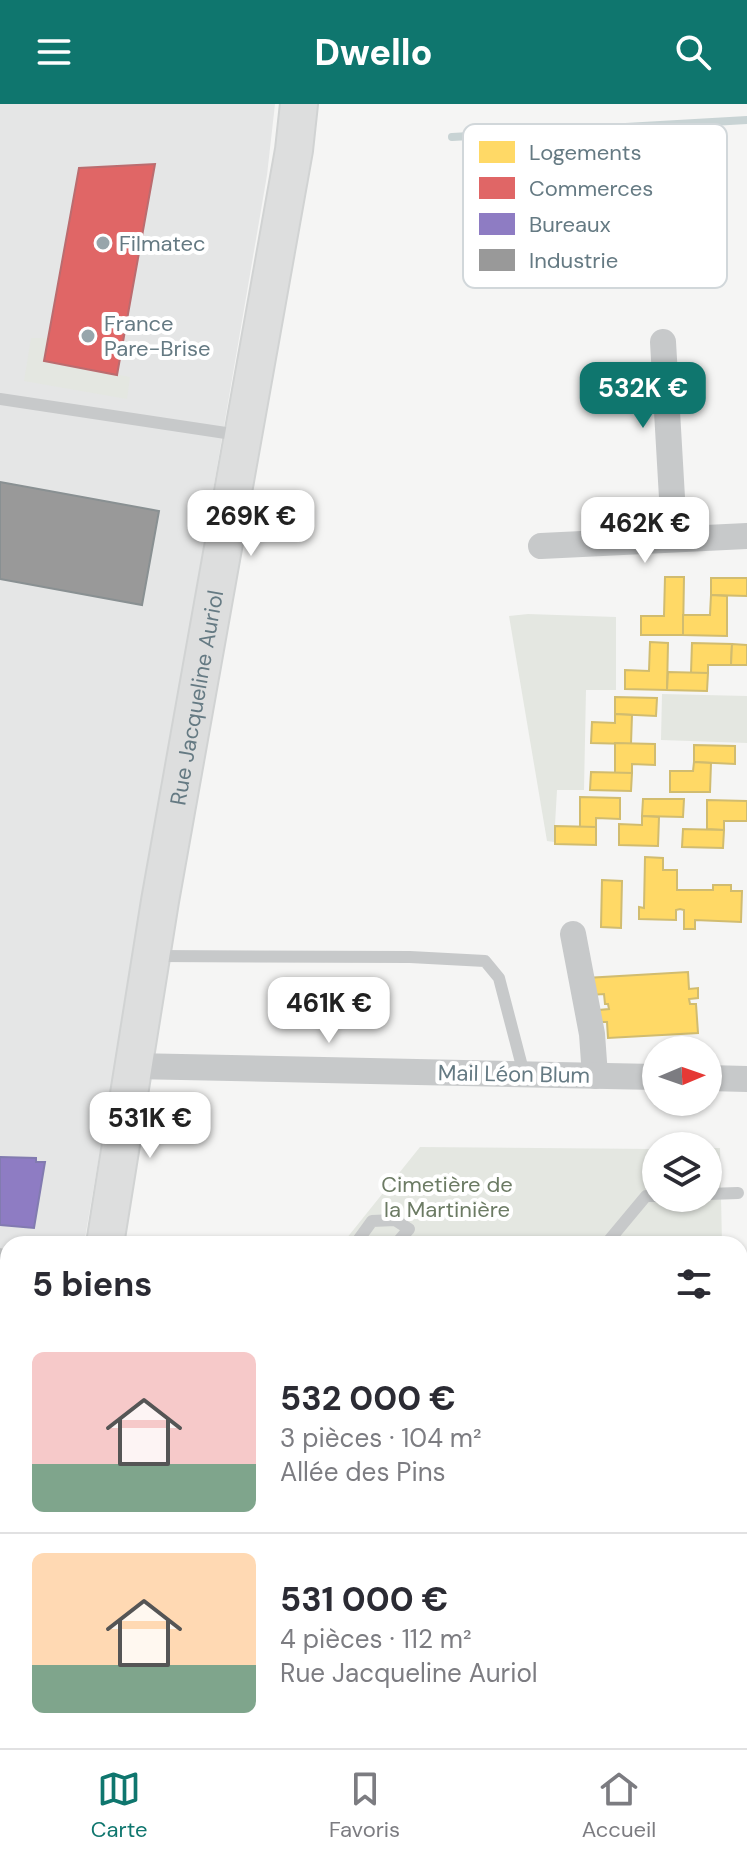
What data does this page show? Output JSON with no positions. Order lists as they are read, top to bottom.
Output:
{
  "streets": {
    "street": ["Rue Jacqueline Auriol", "Mail Léon Blum"]
  },
  "crossings": [
    ["Rue Jacqueline Auriol", "Mail Léon Blum"]
  ],
  "parks": ["Cimetière de la Martinière"],
  "places": ["Filmatec", "France Pare-Brise"],
  "legend": [
    "Logements",
    "Commerces",
    "Bureaux",
    "Industrie"
  ],
  "north": "right",
  "page": {
    "header": "Dwello",
    "price": [
      "532K €",
      "269K €",
      "462K €",
      "461K €",
      "531K €"
    ],
    "heading": "5 biens",
    "list": [
      {
        "name": "532 000 €",
        "note": "3 pièces · 104 m² · Allée des Pins"
      },
      {
        "name": "531 000 €",
        "note": "4 pièces · 112 m² · Rue Jacqueline Auriol"
      }
    ],
    "tabs": ["Carte", "Favoris", "Accueil"]
  }
}
